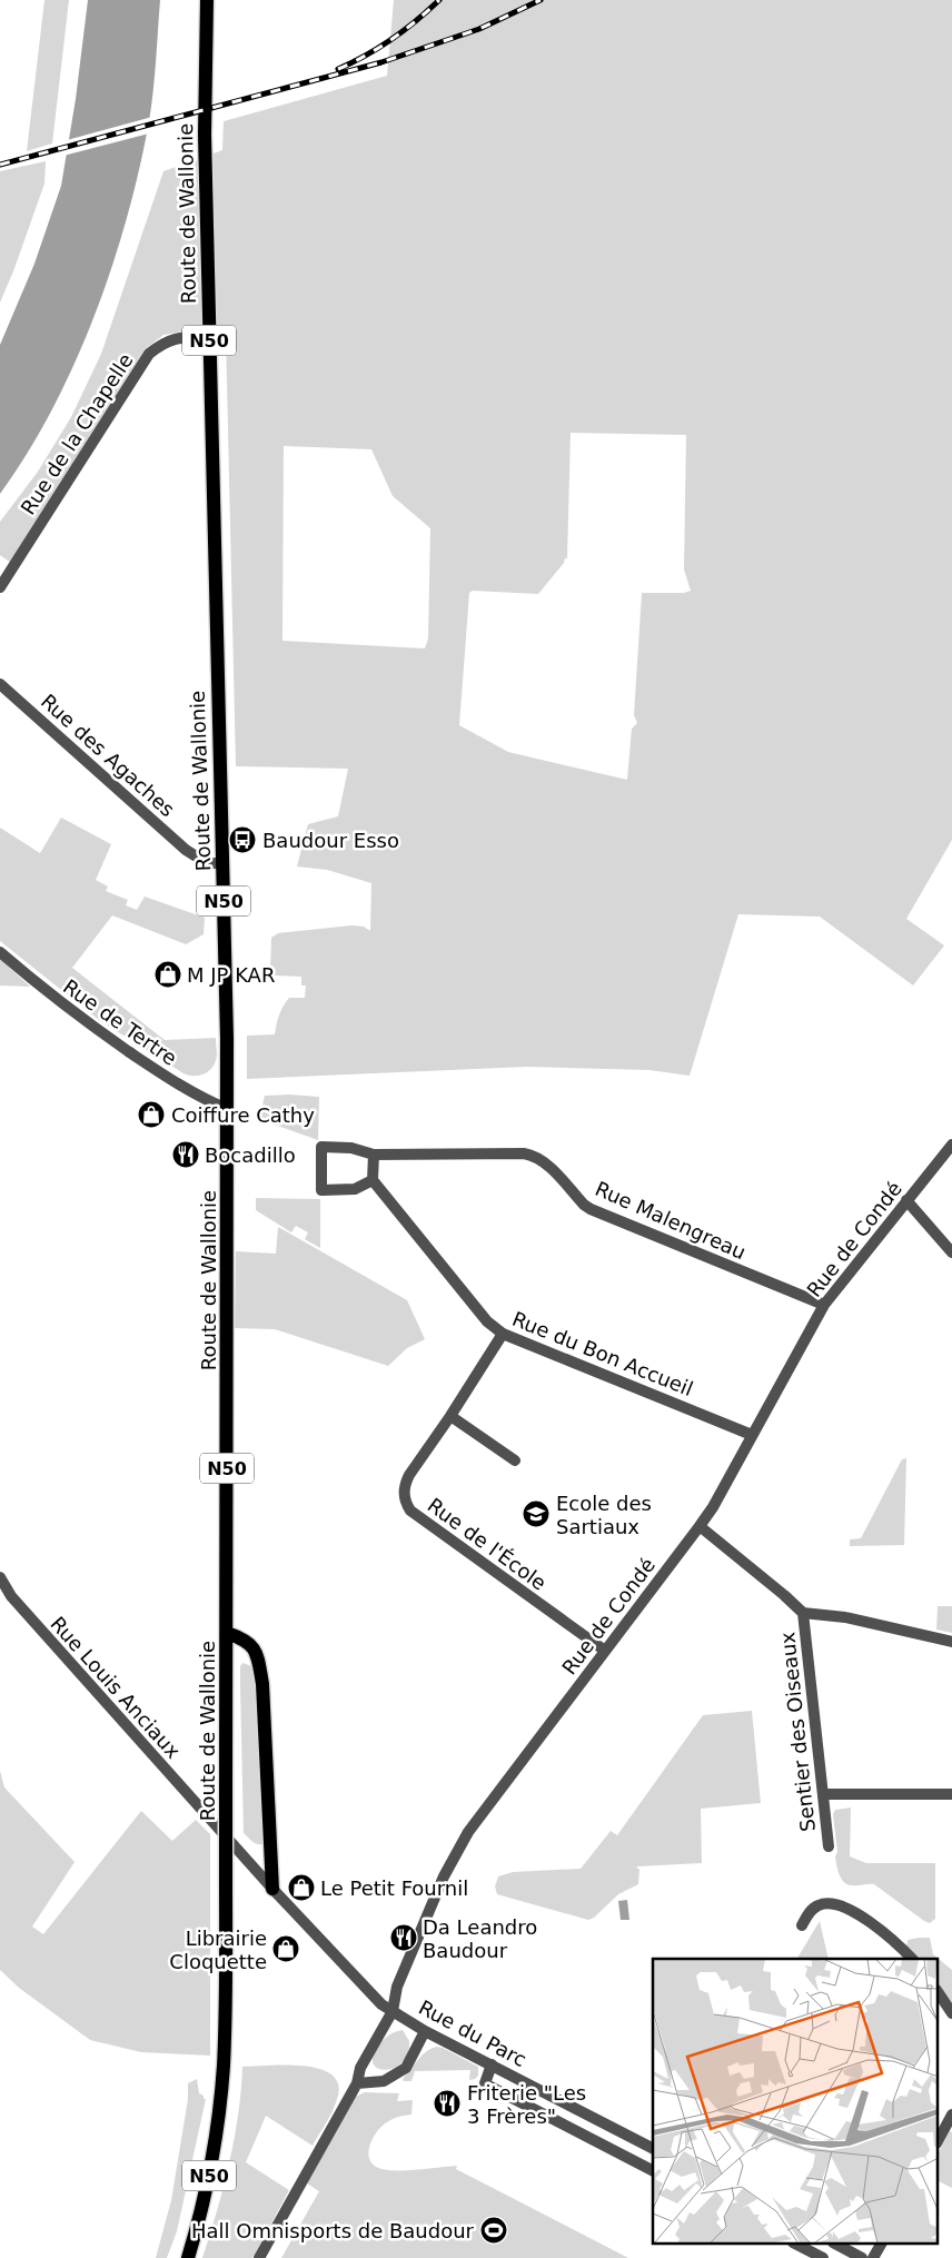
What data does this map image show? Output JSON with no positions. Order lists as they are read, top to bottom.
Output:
{
  "streets": {
    "main road": ["Route de Wallonie", "N50"],
    "street": [
      "Rue de la Chapelle",
      "Rue des Agaches",
      "Rue de Tertre",
      "Rue Malengreau",
      "Rue de Condé",
      "Rue du Bon Accueil",
      "Rue de l'École",
      "Rue Louis Anciaux",
      "Sentier des Oiseaux",
      "Rue du Parc"
    ]
  },
  "crossings": [
    ["Route de Wallonie", "Rue de la Chapelle"],
    ["Route de Wallonie", "Rue des Agaches"],
    ["Route de Wallonie", "Rue de Tertre"],
    ["Rue Malengreau", "Rue de Condé"],
    ["Rue Malengreau", "Rue du Bon Accueil"],
    ["Rue de Condé", "Rue du Bon Accueil"],
    ["Rue de Condé", "Rue de l'École"],
    ["Rue de Condé", "Rue Louis Anciaux"],
    ["Rue de Condé", "Rue du Parc"],
    ["Rue du Bon Accueil", "Rue de l'École"],
    ["Rue Louis Anciaux", "Rue du Parc"]
  ],
  "places": {
    "bus stop": ["Baudour Esso"],
    "shop": [
      "M JP KAR",
      "Coiffure Cathy",
      "Le Petit Fournil",
      "Librairie Cloquette"
    ],
    "restaurant": ["Bocadillo", "Da Leandro Baudour", "Friterie \"Les 3 Frères\""],
    "school or university": ["Ecole des Sartiaux"],
    "sports": ["Hall Omnisports de Baudour"]
  }
}
